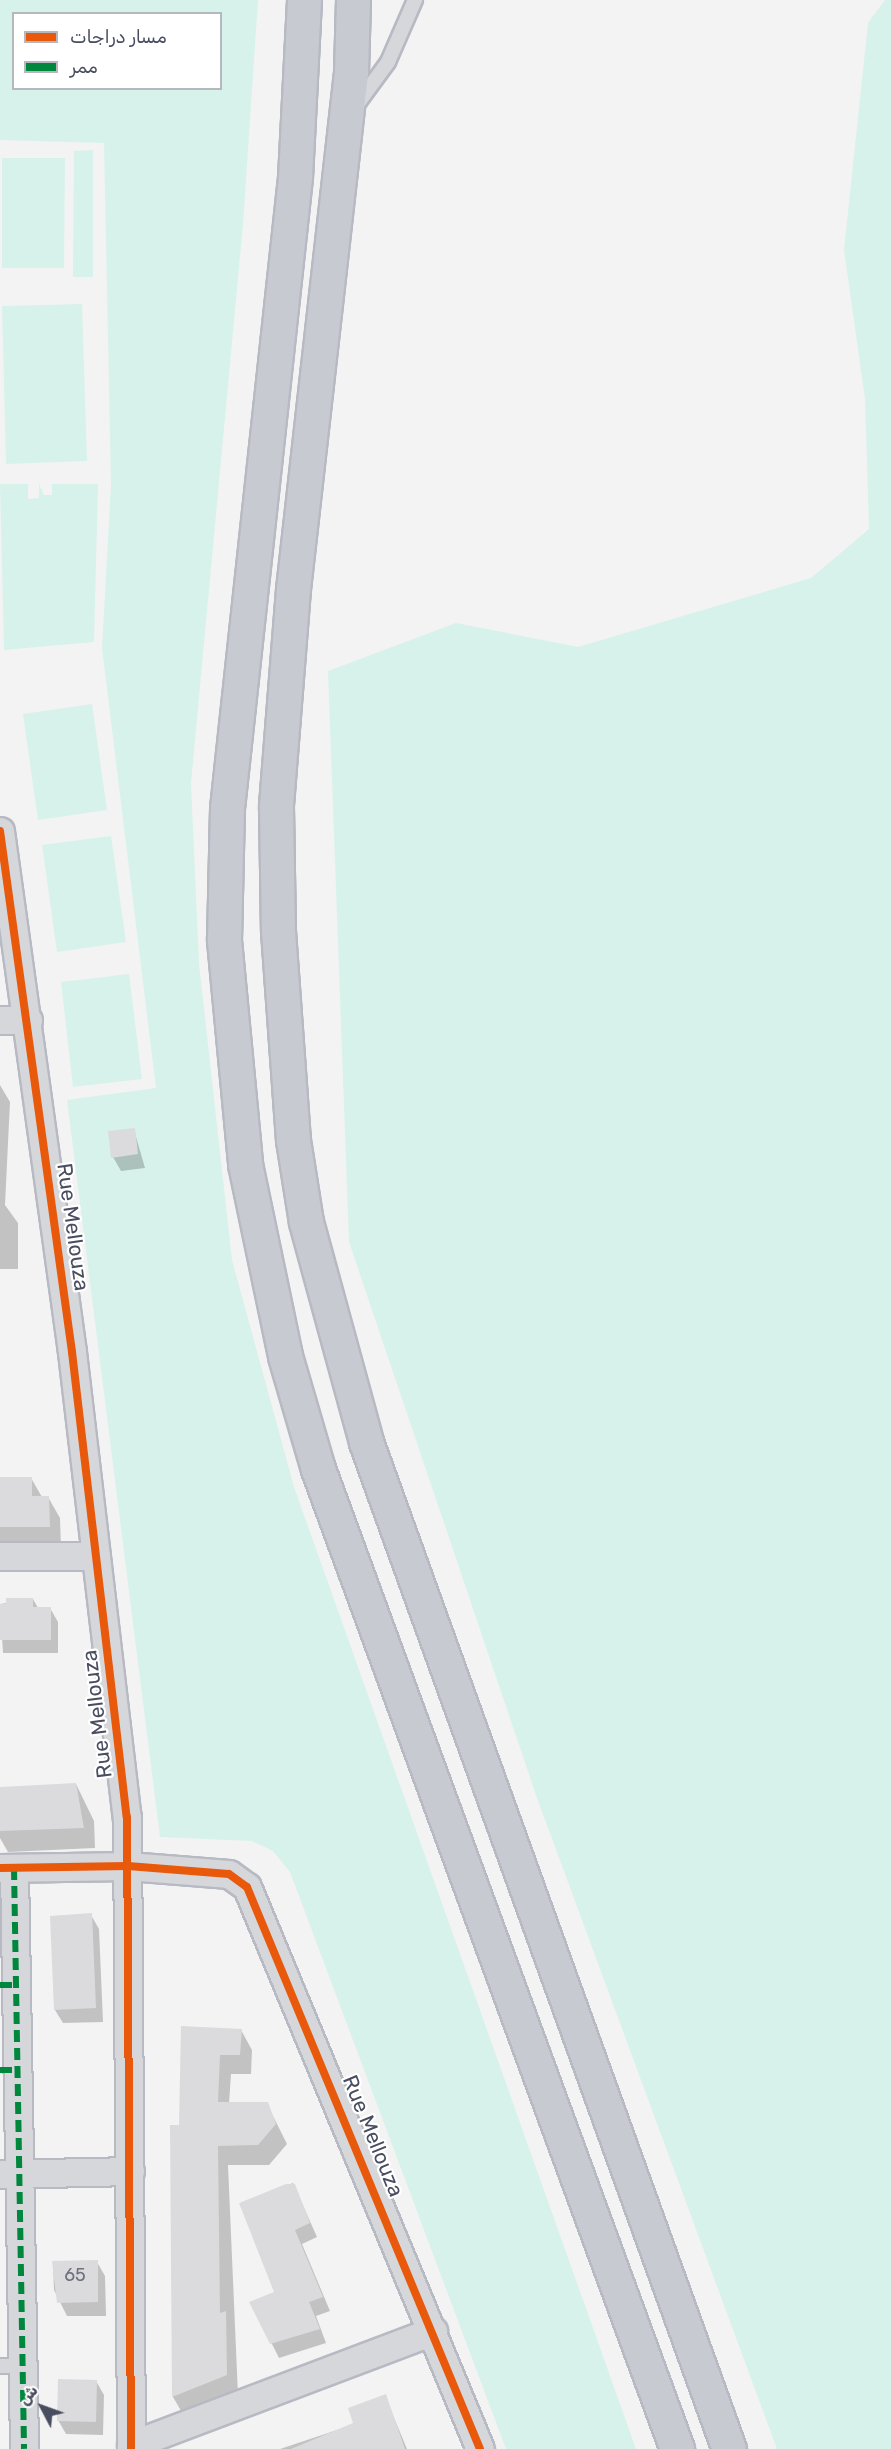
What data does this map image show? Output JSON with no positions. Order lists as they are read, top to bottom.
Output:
{
  "streets": {
    "street": ["Rue Mellouza"]
  },
  "house_numbers": ["65"],
  "legend": ["مسار دراجات", "ممر"],
  "north": "top left"
}
